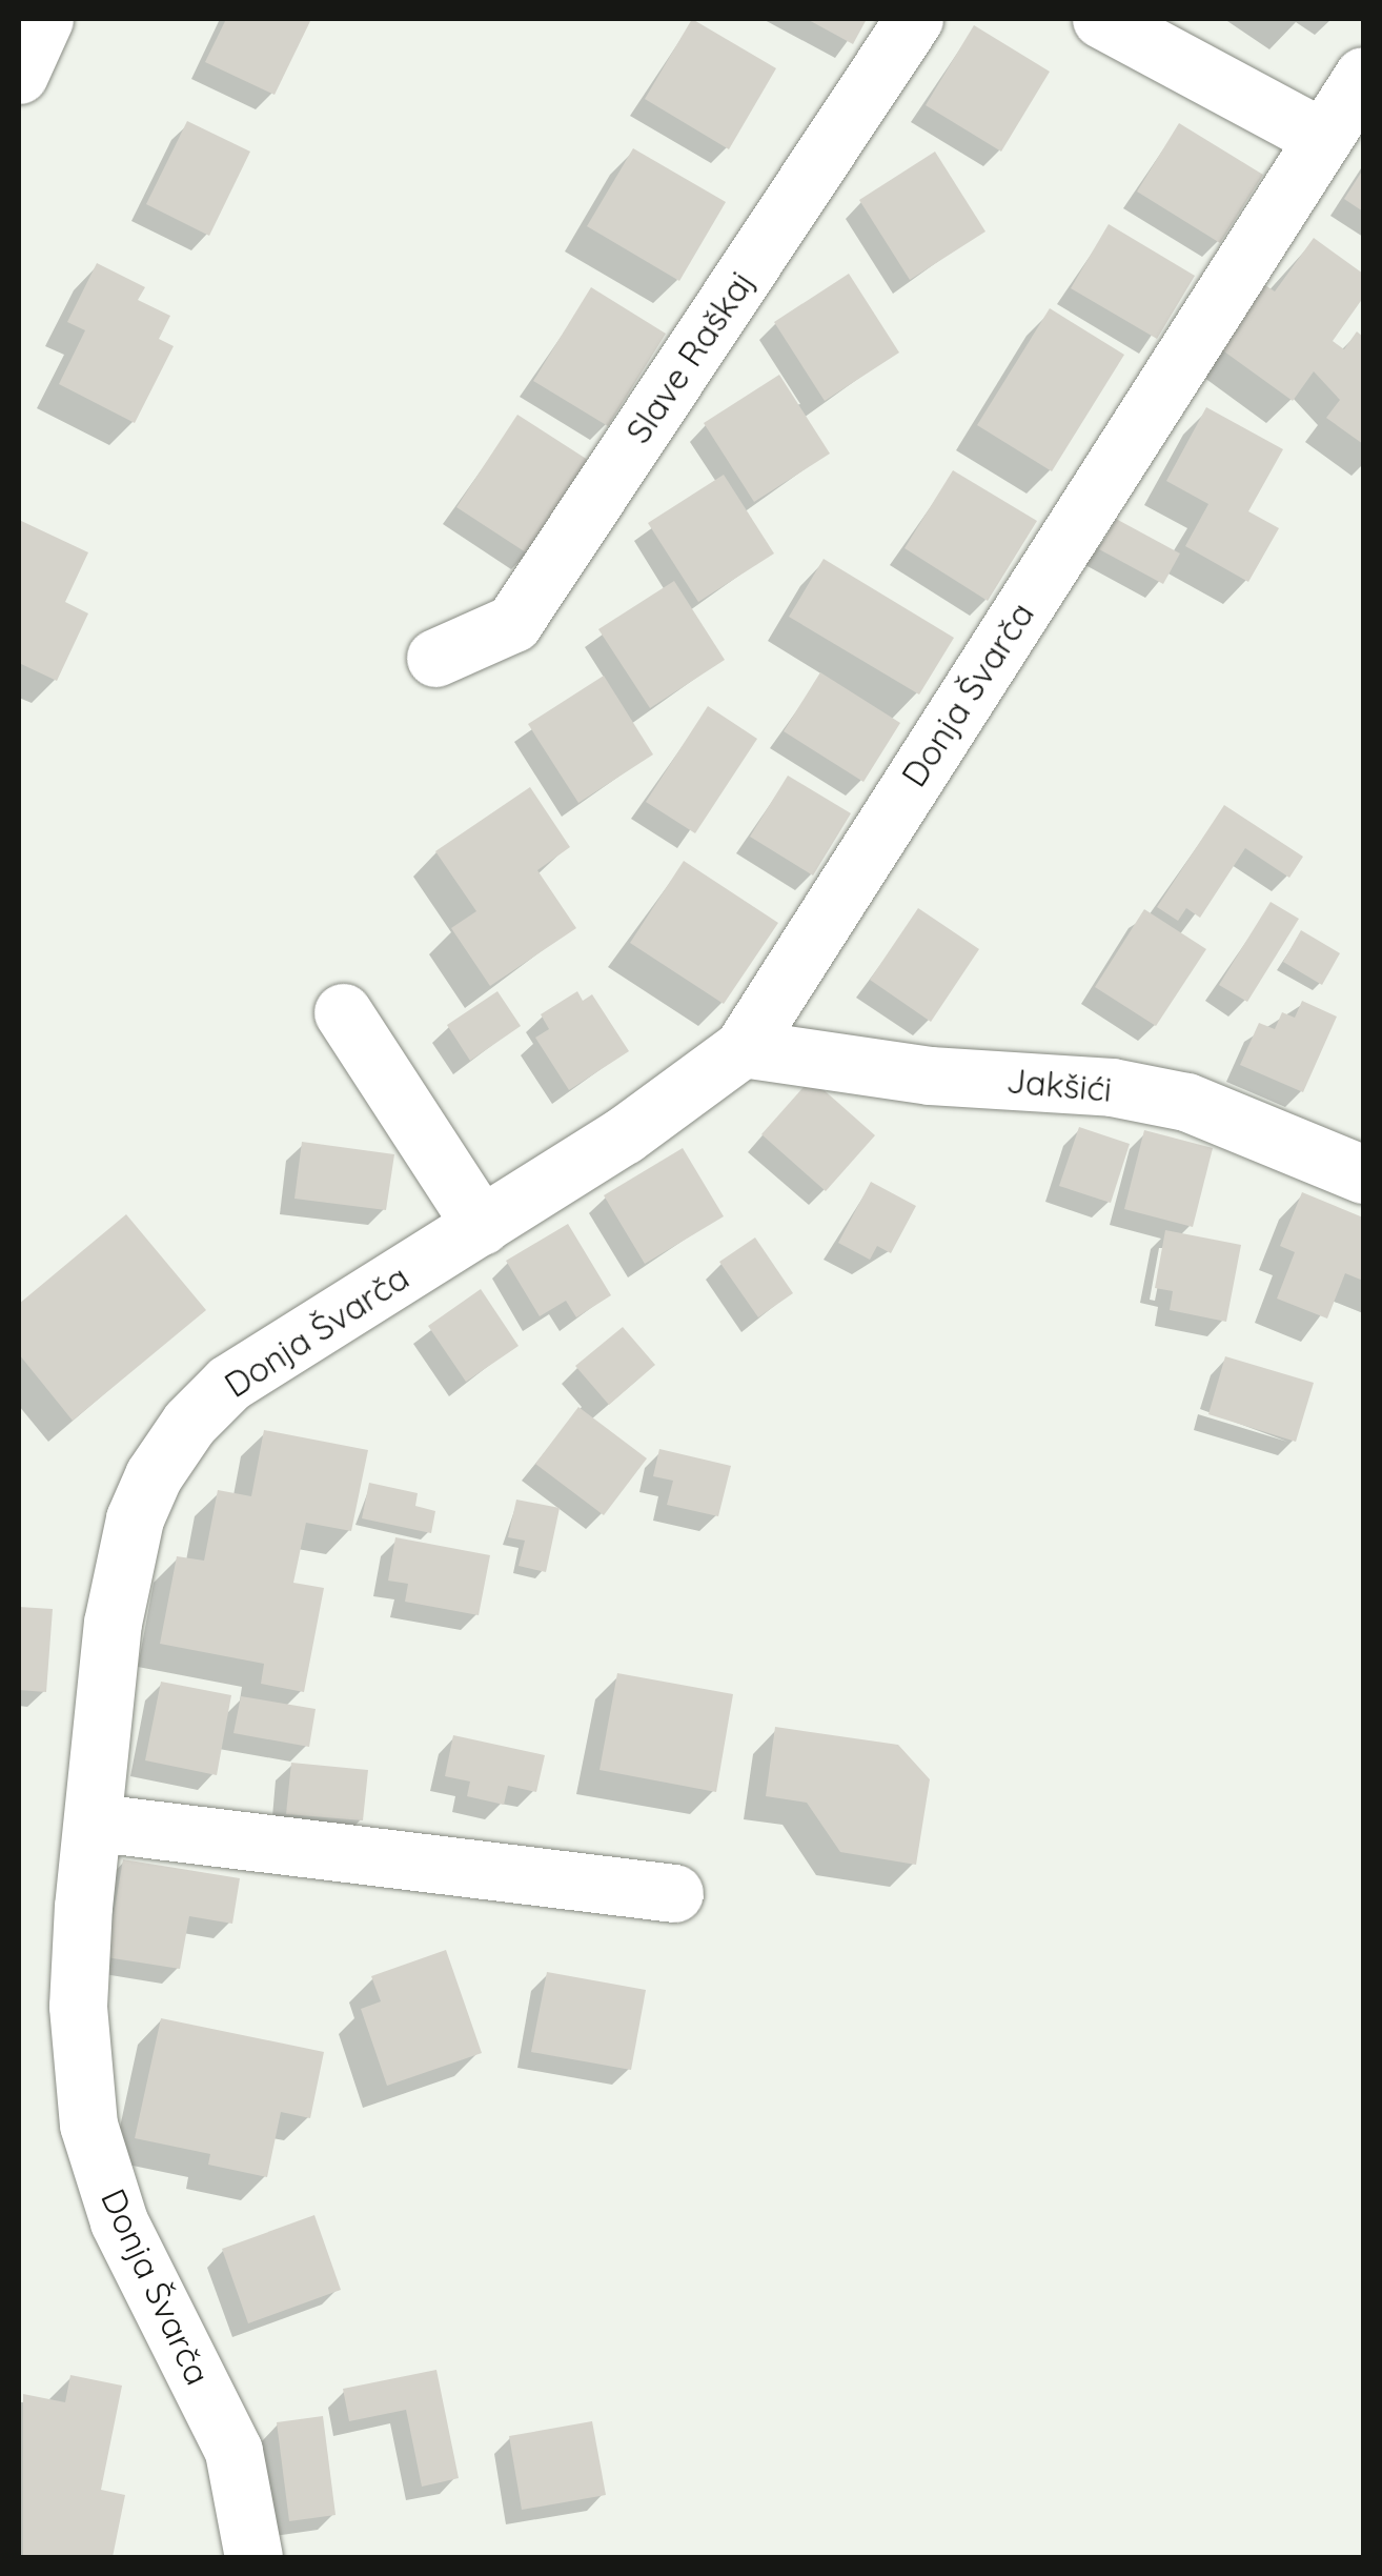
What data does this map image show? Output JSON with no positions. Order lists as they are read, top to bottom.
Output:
{
  "streets": {
    "street": ["Slave Raškaj", "Donja Švarča", "Jakšići"]
  },
  "crossings": [
    ["Donja Švarča", "Jakšići"]
  ]
}
